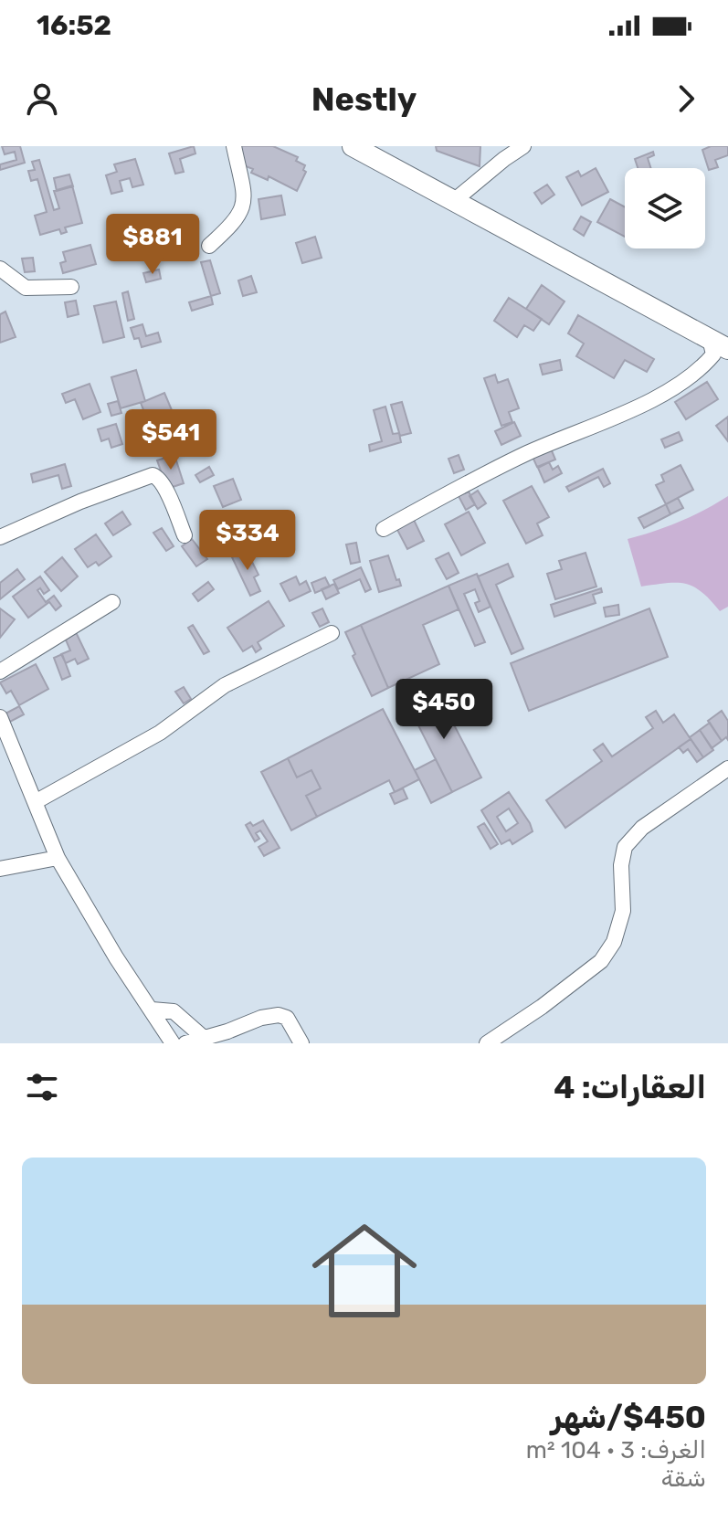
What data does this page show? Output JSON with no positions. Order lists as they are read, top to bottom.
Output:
{
  "page": {
    "status": "16:52",
    "header": "Nestly",
    "price": [
      "$881",
      "$541",
      "$334",
      "$450"
    ],
    "heading": "العقارات: 4",
    "list": [
      {
        "name": "$450/شهر",
        "note": "الغرف: 3 · 104 m² · شقة"
      }
    ]
  }
}
